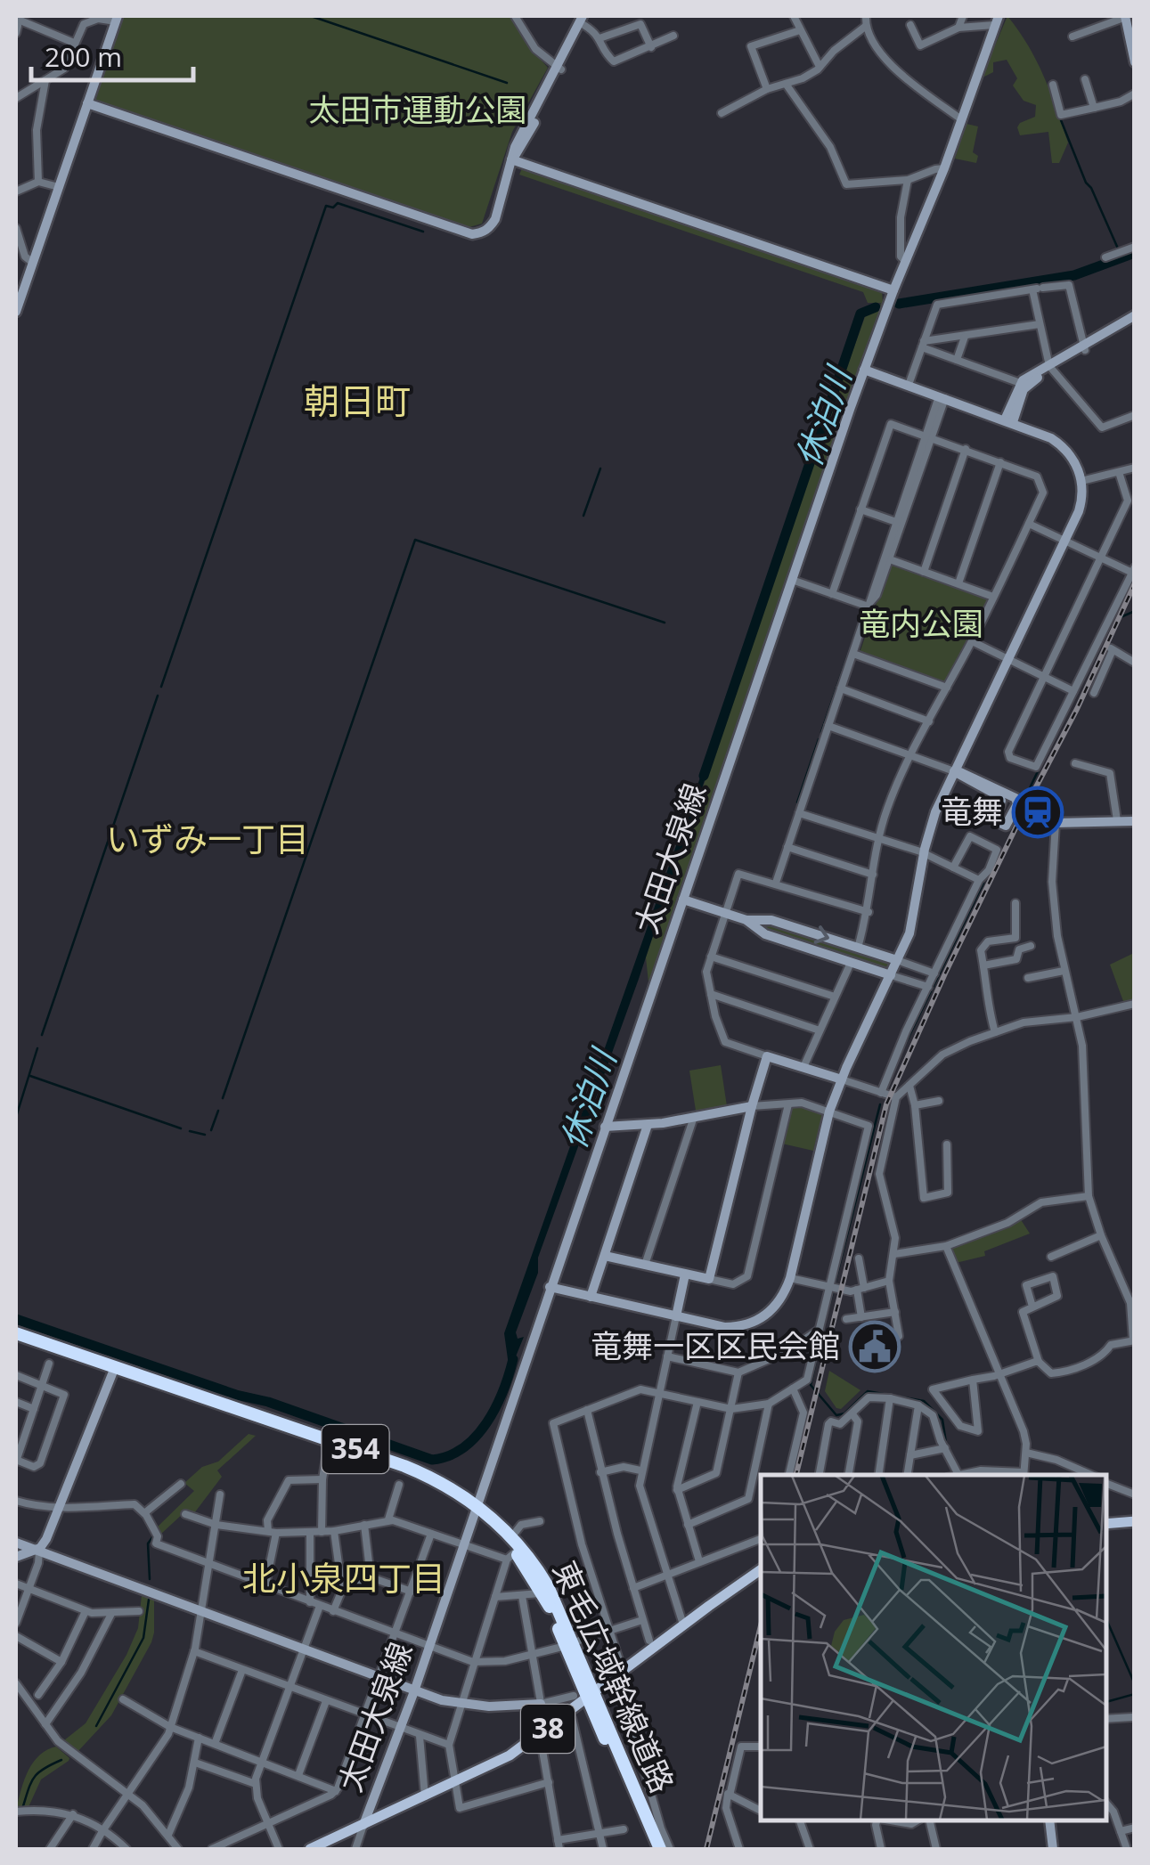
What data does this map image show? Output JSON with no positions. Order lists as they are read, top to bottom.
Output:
{
  "streets": {
    "highway": ["354", "東毛広域幹線道路"],
    "main road": ["38"],
    "street": ["太田大泉線"]
  },
  "crossings": [
    ["太田大泉線", "東毛広域幹線道路"],
    ["太田大泉線", "38"],
    ["東毛広域幹線道路", "38"]
  ],
  "districts": ["朝日町", "いずみ一丁目", "北小泉四丁目"],
  "water": ["休泊川"],
  "parks": ["太田市運動公園", "竜内公園"],
  "places": {
    "station": ["竜舞"],
    "public building": ["竜舞一区区民会館"]
  },
  "scale_bar": "200 m"
}
